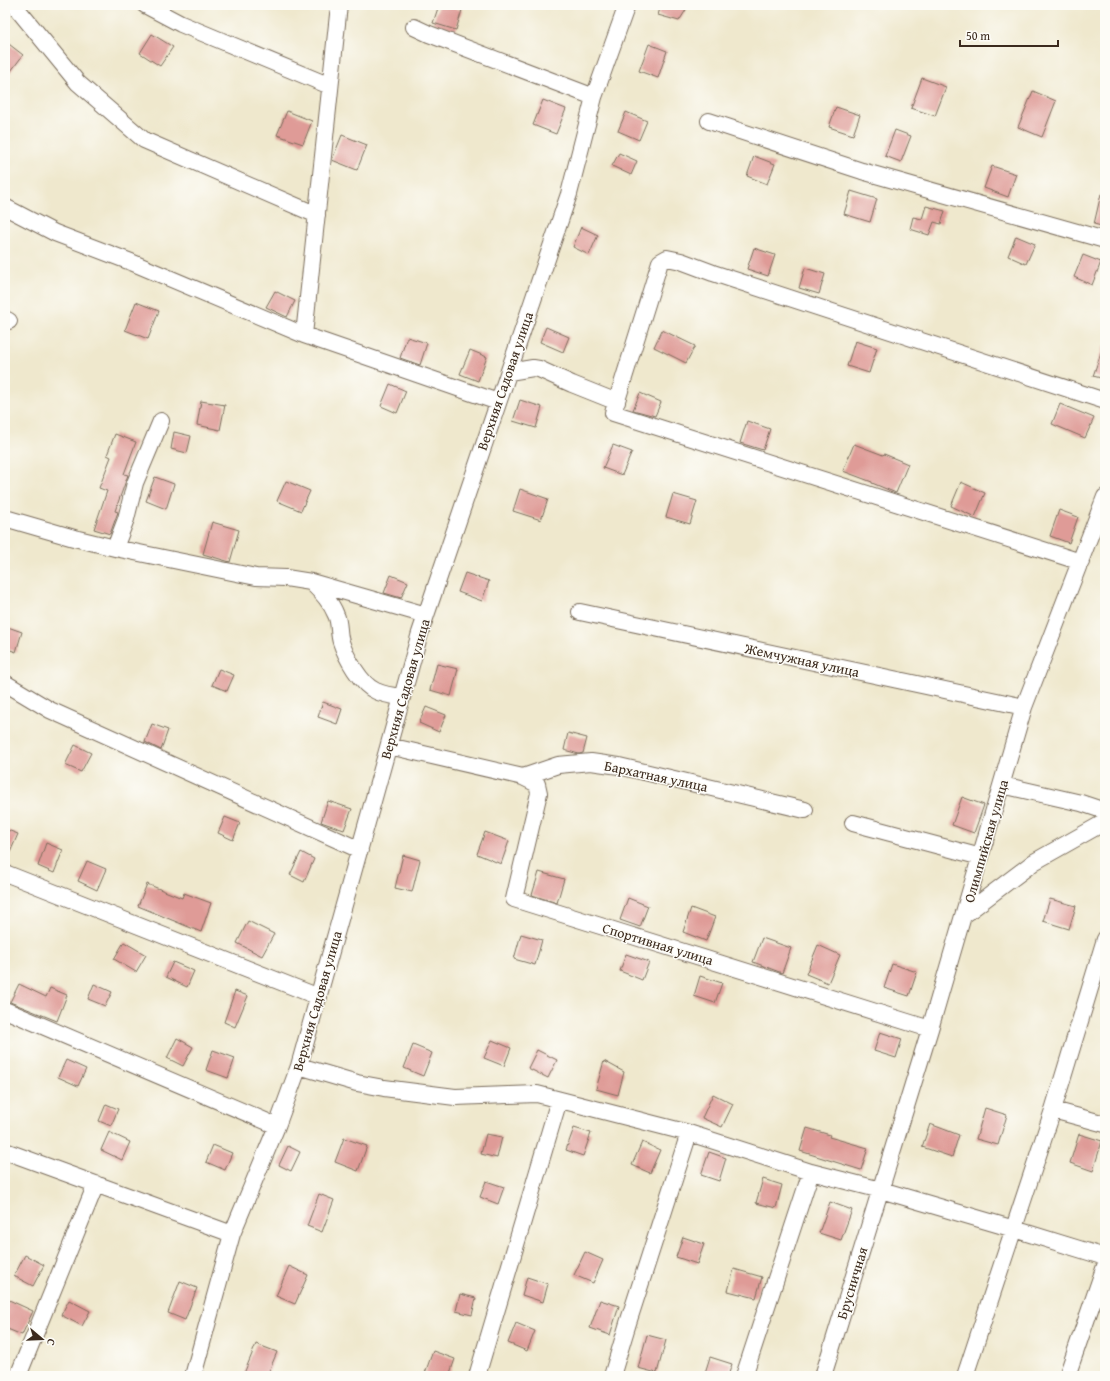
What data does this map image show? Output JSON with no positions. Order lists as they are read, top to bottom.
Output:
{
  "streets": {
    "street": [
      "Верхняя Садовая улица",
      "Жемчужная улица",
      "Бархатная улица",
      "Олимпийская улица",
      "Спортивная улица",
      "Брусничная"
    ]
  },
  "crossings": [
    ["Жемчужная улица", "Олимпийская улица"],
    ["Бархатная улица", "Спортивная улица"],
    ["Олимпийская улица", "Спортивная улица"],
    ["Олимпийская улица", "Брусничная"]
  ],
  "scale_bar": "50 m",
  "north": "right"
}
